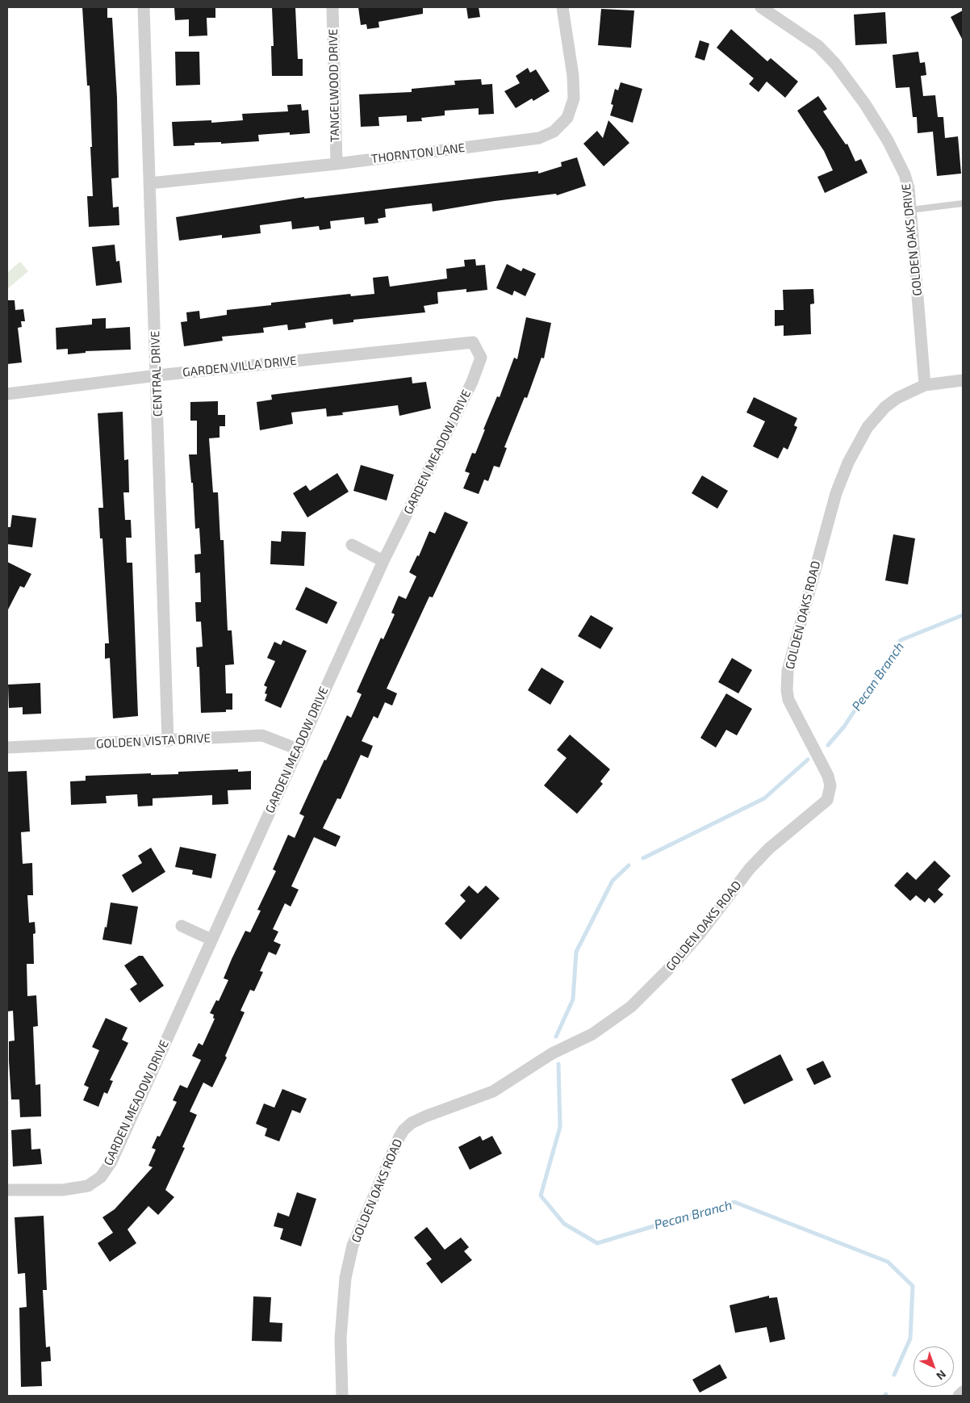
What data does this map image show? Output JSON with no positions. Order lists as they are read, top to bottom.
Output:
{
  "streets": {
    "street": [
      "TANGELWOOD DRIVE",
      "THORNTON LANE",
      "GOLDEN OAKS DRIVE",
      "GARDEN VILLA DRIVE",
      "CENTRAL DRIVE",
      "GARDEN MEADOW DRIVE",
      "GOLDEN OAKS ROAD",
      "GOLDEN VISTA DRIVE"
    ]
  },
  "crossings": [
    ["TANGELWOOD DRIVE", "THORNTON LANE"],
    ["THORNTON LANE", "CENTRAL DRIVE"],
    ["GOLDEN OAKS DRIVE", "GOLDEN OAKS ROAD"],
    ["GARDEN VILLA DRIVE", "CENTRAL DRIVE"],
    ["GARDEN VILLA DRIVE", "GARDEN MEADOW DRIVE"],
    ["CENTRAL DRIVE", "GOLDEN VISTA DRIVE"],
    ["GARDEN MEADOW DRIVE", "GOLDEN VISTA DRIVE"]
  ],
  "water": ["Pecan Branch"],
  "north": "bottom right"
}
